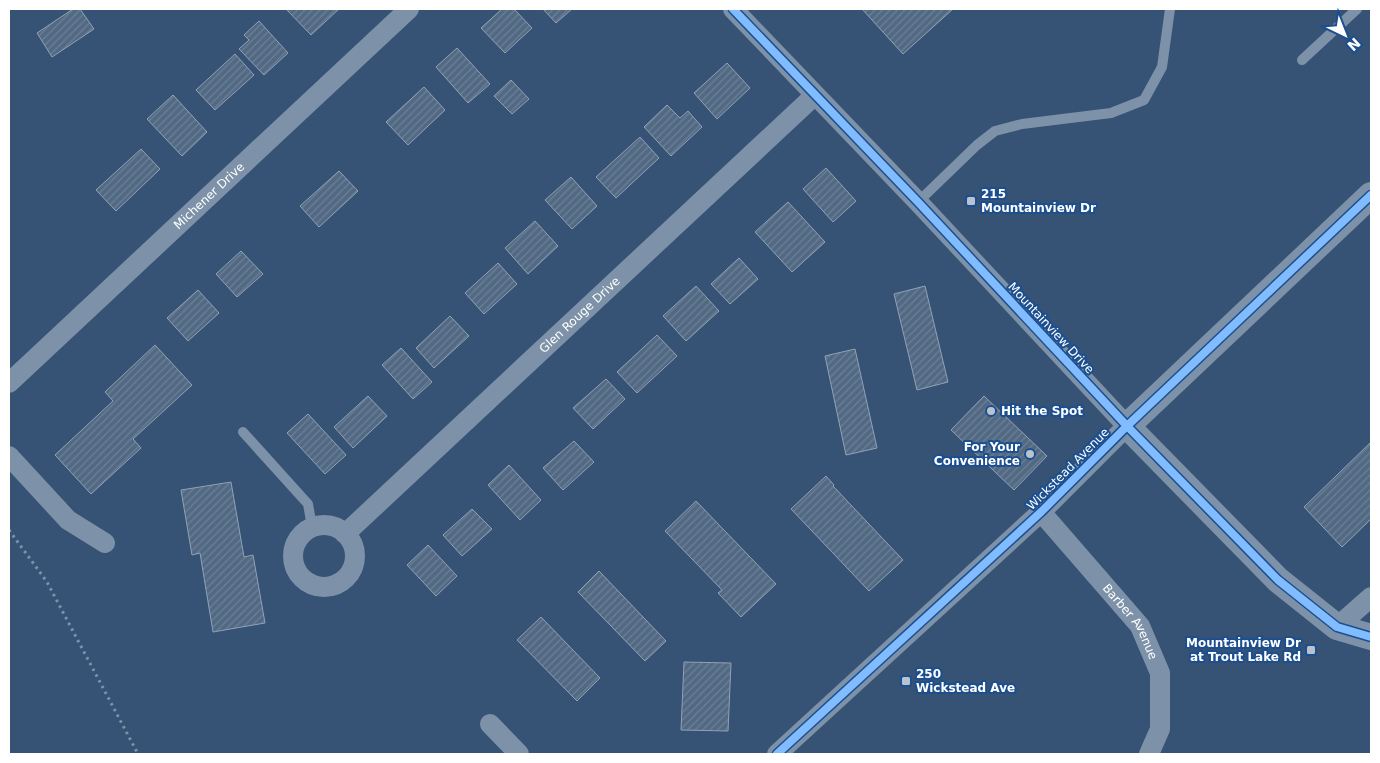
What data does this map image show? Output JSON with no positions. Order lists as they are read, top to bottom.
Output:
{
  "streets": {
    "street": [
      "Michener Drive",
      "Glen Rouge Drive",
      "Mountainview Drive",
      "Wickstead Avenue",
      "Barber Avenue"
    ]
  },
  "crossings": [
    ["Glen Rouge Drive", "Mountainview Drive"],
    ["Mountainview Drive", "Wickstead Avenue"],
    ["Wickstead Avenue", "Barber Avenue"]
  ],
  "places": {
    "transit": ["215 Mountainview Dr", "Mountainview Dr at Trout Lake Rd", "250 Wickstead Ave"],
    "other": ["Hit the Spot", "For Your Convenience"]
  },
  "north": "bottom right"
}
